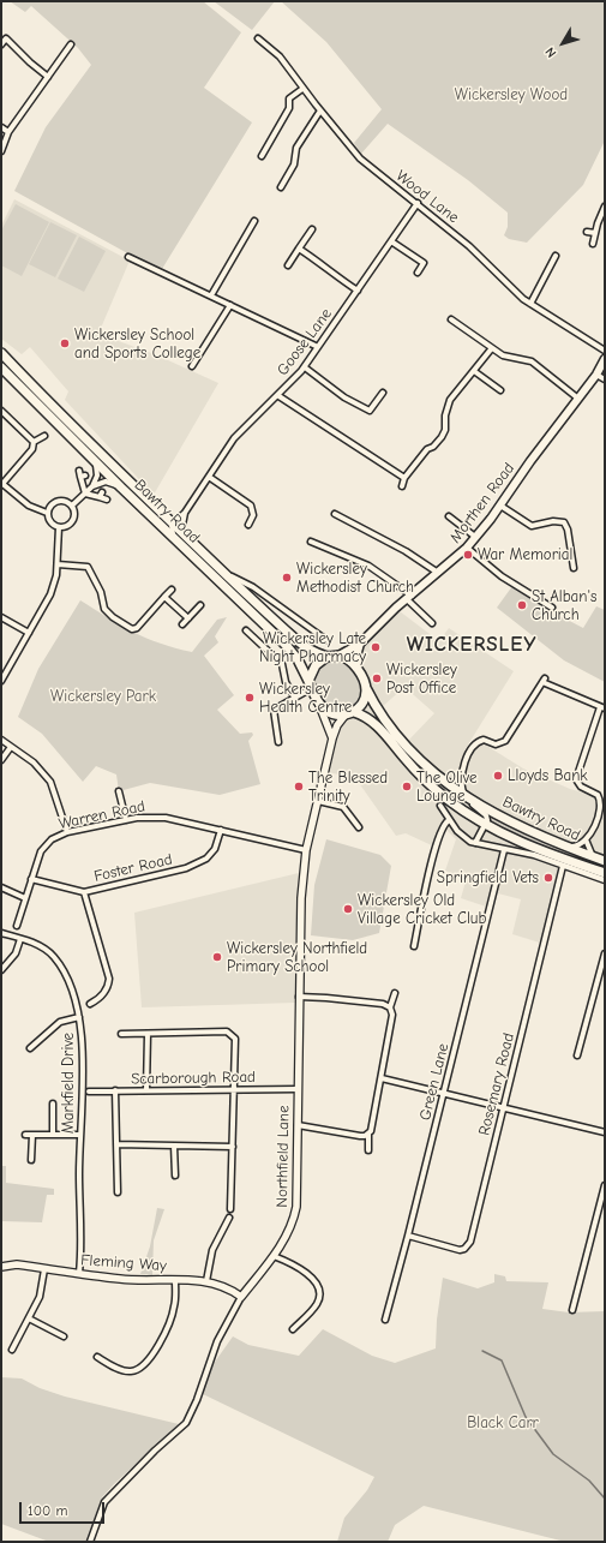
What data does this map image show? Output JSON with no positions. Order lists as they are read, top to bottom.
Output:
{
  "streets": {
    "main road": ["Morthen Road", "Bawtry Road"],
    "street": [
      "Wood Lane",
      "Goose Lane",
      "Warren Road",
      "Foster Road",
      "Scarborough Road",
      "Green Lane",
      "Markfield Drive",
      "Rosemary Road",
      "Northfield Lane",
      "Fleming Way"
    ]
  },
  "crossings": [
    ["Wood Lane", "Goose Lane"],
    ["Goose Lane", "Bawtry Road"],
    ["Morthen Road", "Bawtry Road"],
    ["Morthen Road", "Northfield Lane"],
    ["Bawtry Road", "Northfield Lane"],
    ["Warren Road", "Foster Road"],
    ["Warren Road", "Northfield Lane"],
    ["Scarborough Road", "Northfield Lane"],
    ["Green Lane", "Rosemary Road"],
    ["Markfield Drive", "Fleming Way"],
    ["Northfield Lane", "Fleming Way"]
  ],
  "districts": ["WICKERSLEY"],
  "parks": ["Wickersley Wood", "Wickersley Park", "Black Carr"],
  "places": [
    "Wickersley School and Sports College",
    "War Memorial",
    "Wickersley Methodist Church",
    "St Alban's Church",
    "Wickersley Late Night Pharmacy",
    "Wickersley Post Office",
    "Wickersley Health Centre",
    "Lloyds Bank",
    "The Blessed Trinity",
    "The Olive Lounge",
    "Springfield Vets",
    "Wickersley Old Village Cricket Club",
    "Wickersley Northfield Primary School"
  ],
  "scale_bar": "100 m",
  "north": "bottom left"
}
